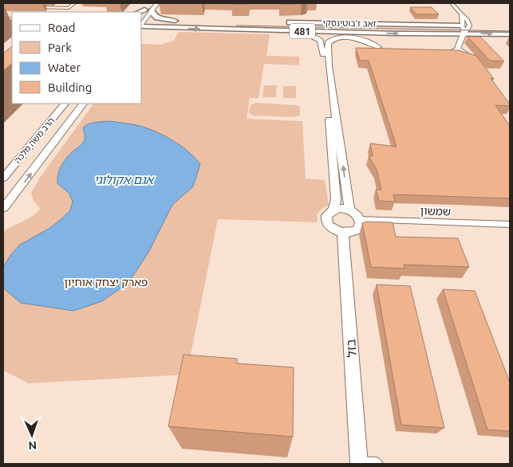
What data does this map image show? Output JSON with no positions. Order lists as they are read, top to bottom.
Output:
{
  "streets": {
    "main road": ["זאב ז'בוטינסקי", "481"],
    "street": ["הרב משה מלכה", "שמשון", "בזל"]
  },
  "crossings": [
    ["שמשון", "בזל"]
  ],
  "water": ["אגם אקולוגי"],
  "parks": ["פארק יצחק אוחיון"],
  "legend": [
    "Road",
    "Park",
    "Water",
    "Building"
  ],
  "north": "bottom"
}
